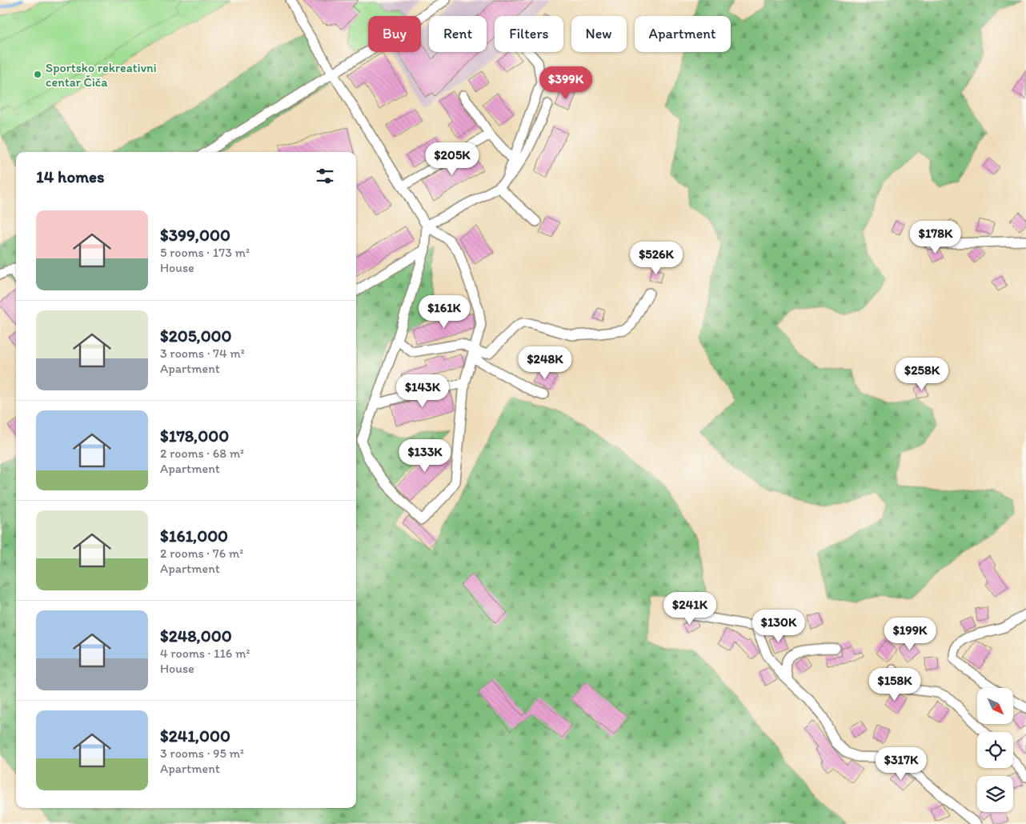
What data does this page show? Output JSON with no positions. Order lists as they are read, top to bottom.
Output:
{
  "places": ["Sportsko rekreativni centar Čiča"],
  "north": "bottom right",
  "page": {
    "chip": [
      "Buy",
      "Rent",
      "Filters",
      "New",
      "Apartment"
    ],
    "price": [
      "$399K",
      "$205K",
      "$178K",
      "$526K",
      "$161K",
      "$248K",
      "$258K",
      "$143K",
      "$133K",
      "$241K",
      "$130K",
      "$199K",
      "$158K",
      "$317K"
    ],
    "heading": "14 homes",
    "list": [
      {
        "name": "$399,000",
        "note": "5 rooms · 173 m² · House"
      },
      {
        "name": "$205,000",
        "note": "3 rooms · 74 m² · Apartment"
      },
      {
        "name": "$178,000",
        "note": "2 rooms · 68 m² · Apartment"
      },
      {
        "name": "$161,000",
        "note": "2 rooms · 76 m² · Apartment"
      },
      {
        "name": "$248,000",
        "note": "4 rooms · 116 m² · House"
      },
      {
        "name": "$241,000",
        "note": "3 rooms · 95 m² · Apartment"
      }
    ]
  }
}
